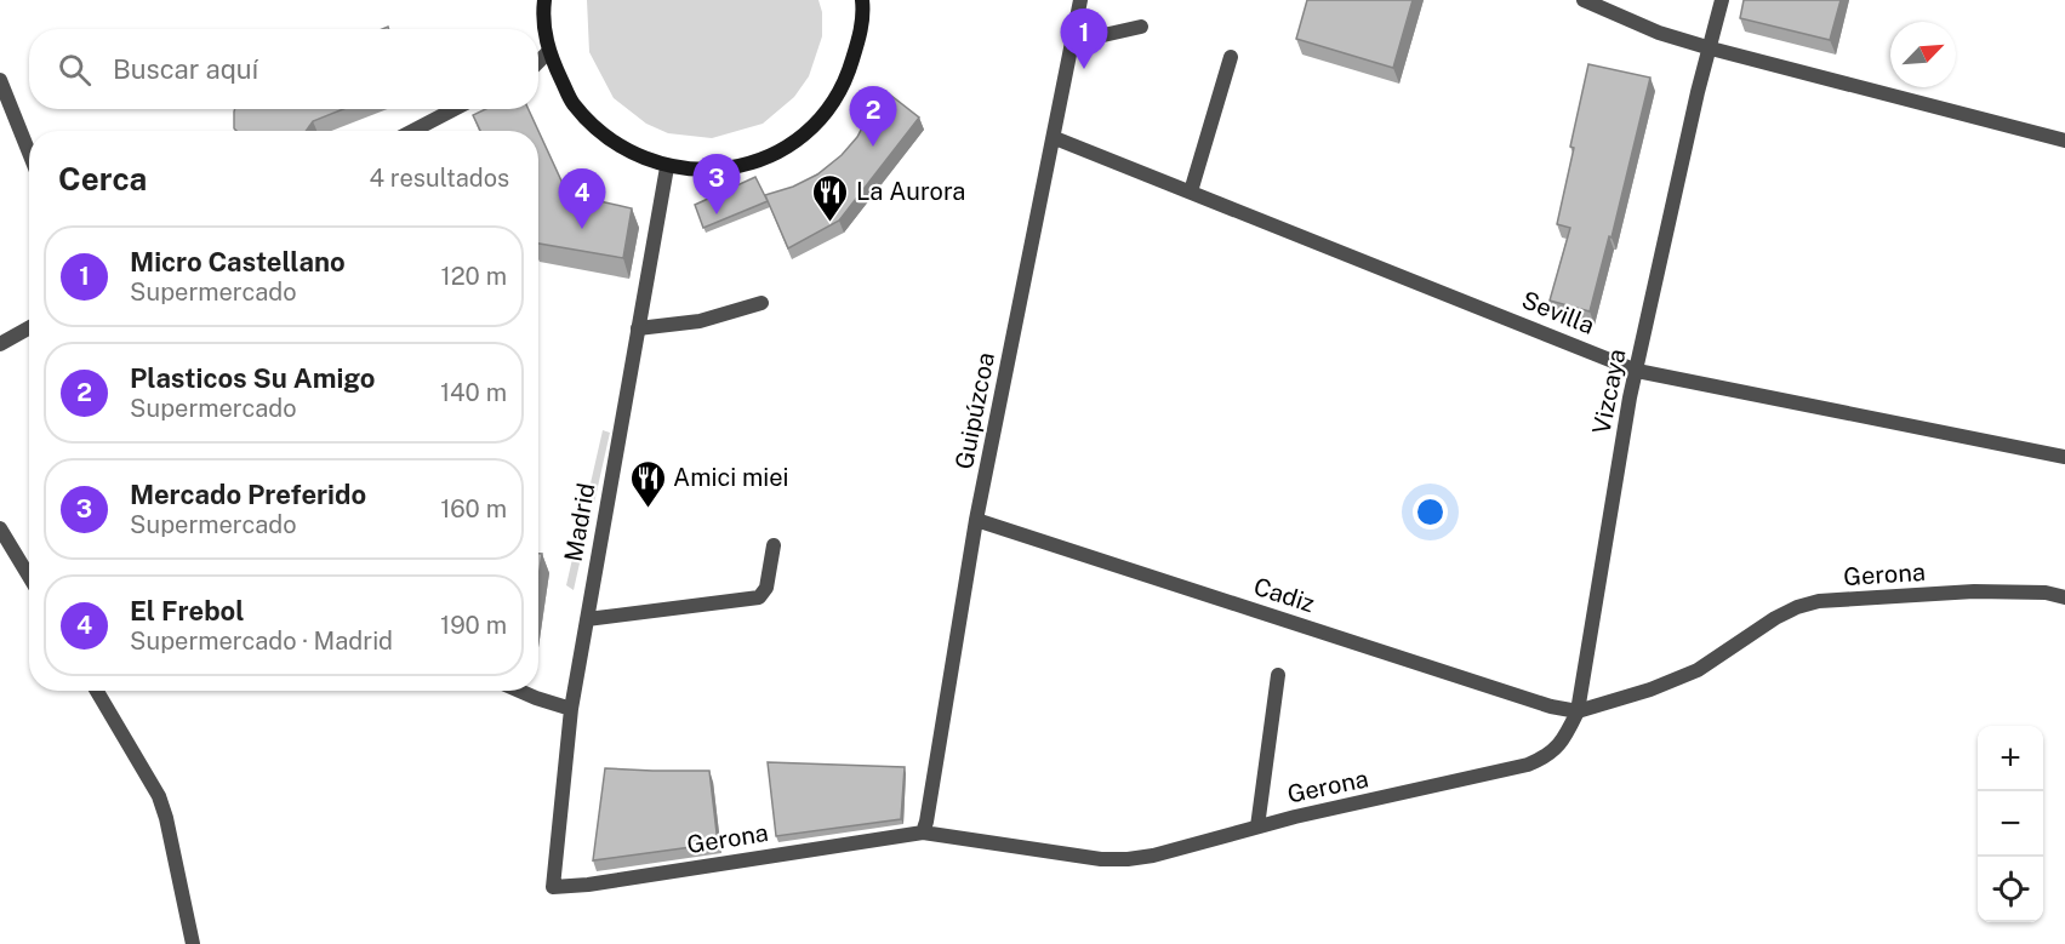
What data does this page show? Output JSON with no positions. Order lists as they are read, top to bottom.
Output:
{
  "streets": {
    "street": [
      "Sevilla",
      "Vizcaya",
      "Guipúzcoa",
      "Madrid",
      "Gerona",
      "Cadiz"
    ]
  },
  "crossings": [
    ["Sevilla", "Vizcaya"],
    ["Sevilla", "Guipúzcoa"],
    ["Vizcaya", "Gerona"],
    ["Vizcaya", "Cadiz"],
    ["Guipúzcoa", "Gerona"],
    ["Guipúzcoa", "Cadiz"],
    ["Madrid", "Gerona"],
    ["Gerona", "Cadiz"]
  ],
  "places": {
    "restaurant": ["La Aurora", "Amici miei"]
  },
  "north": "top right",
  "page": {
    "pins": [
      "1",
      "2",
      "3",
      "4"
    ],
    "search": "Buscar aquí",
    "heading": ["Cerca", "4 resultados"],
    "list": [
      {
        "mark": "1",
        "name": "Micro Castellano",
        "note": "Supermercado",
        "value": "120 m"
      },
      {
        "mark": "2",
        "name": "Plasticos Su Amigo",
        "note": "Supermercado",
        "value": "140 m"
      },
      {
        "mark": "3",
        "name": "Mercado Preferido",
        "note": "Supermercado",
        "value": "160 m"
      },
      {
        "mark": "4",
        "name": "El Frebol",
        "note": "Supermercado · Madrid",
        "value": "190 m"
      }
    ],
    "map_buttons": ["+", "−"]
  }
}
